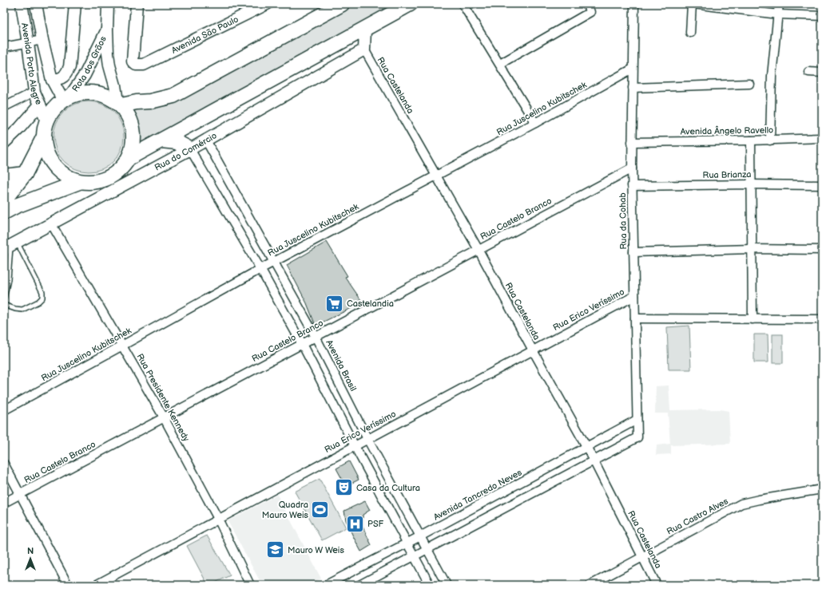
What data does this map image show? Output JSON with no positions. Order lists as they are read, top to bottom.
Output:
{
  "streets": {
    "street": [
      "Avenida São Paulo",
      "Avenida Porto Alegre",
      "Rota dos Grãos",
      "Rua Castelanda",
      "Rua Juscelino Kubitschek",
      "Avenida Ângelo Ravello",
      "Rua do Comércio",
      "Rua Brianza",
      "Rua Castelo Branco",
      "Rua da Cohab",
      "Rua Erico Veríssimo",
      "Avenida Brasil",
      "Rua Presidente Kennedy",
      "Avenida Tancredo Neves",
      "Rua Castro Alves"
    ]
  },
  "crossings": [
    ["Avenida Porto Alegre", "Rota dos Grãos"],
    ["Rua Castelanda", "Rua Juscelino Kubitschek"],
    ["Rua Castelanda", "Rua do Comércio"],
    ["Rua Castelanda", "Rua Castelo Branco"],
    ["Rua Castelanda", "Rua da Cohab"],
    ["Rua Castelanda", "Rua Erico Veríssimo"],
    ["Rua Castelanda", "Avenida Tancredo Neves"],
    ["Rua Castelanda", "Rua Castro Alves"],
    ["Rua Juscelino Kubitschek", "Rua da Cohab"],
    ["Rua Juscelino Kubitschek", "Avenida Brasil"],
    ["Rua Juscelino Kubitschek", "Rua Presidente Kennedy"],
    ["Avenida Ângelo Ravello", "Rua da Cohab"],
    ["Rua do Comércio", "Avenida Brasil"],
    ["Rua do Comércio", "Rua Presidente Kennedy"],
    ["Rua Brianza", "Rua da Cohab"],
    ["Rua Castelo Branco", "Rua da Cohab"],
    ["Rua Castelo Branco", "Avenida Brasil"],
    ["Rua Castelo Branco", "Rua Presidente Kennedy"],
    ["Rua da Cohab", "Rua Erico Veríssimo"],
    ["Rua da Cohab", "Avenida Tancredo Neves"],
    ["Rua Erico Veríssimo", "Avenida Brasil"],
    ["Rua Erico Veríssimo", "Rua Presidente Kennedy"],
    ["Avenida Brasil", "Avenida Tancredo Neves"]
  ],
  "places": {
    "supermarket": ["Castelandia"],
    "theatre": ["Casa da Cultura"],
    "sports": ["Quadra Mauro Weis"],
    "hospital": ["PSF"],
    "school or university": ["Mauro W Weis"]
  },
  "north": "top"
}
